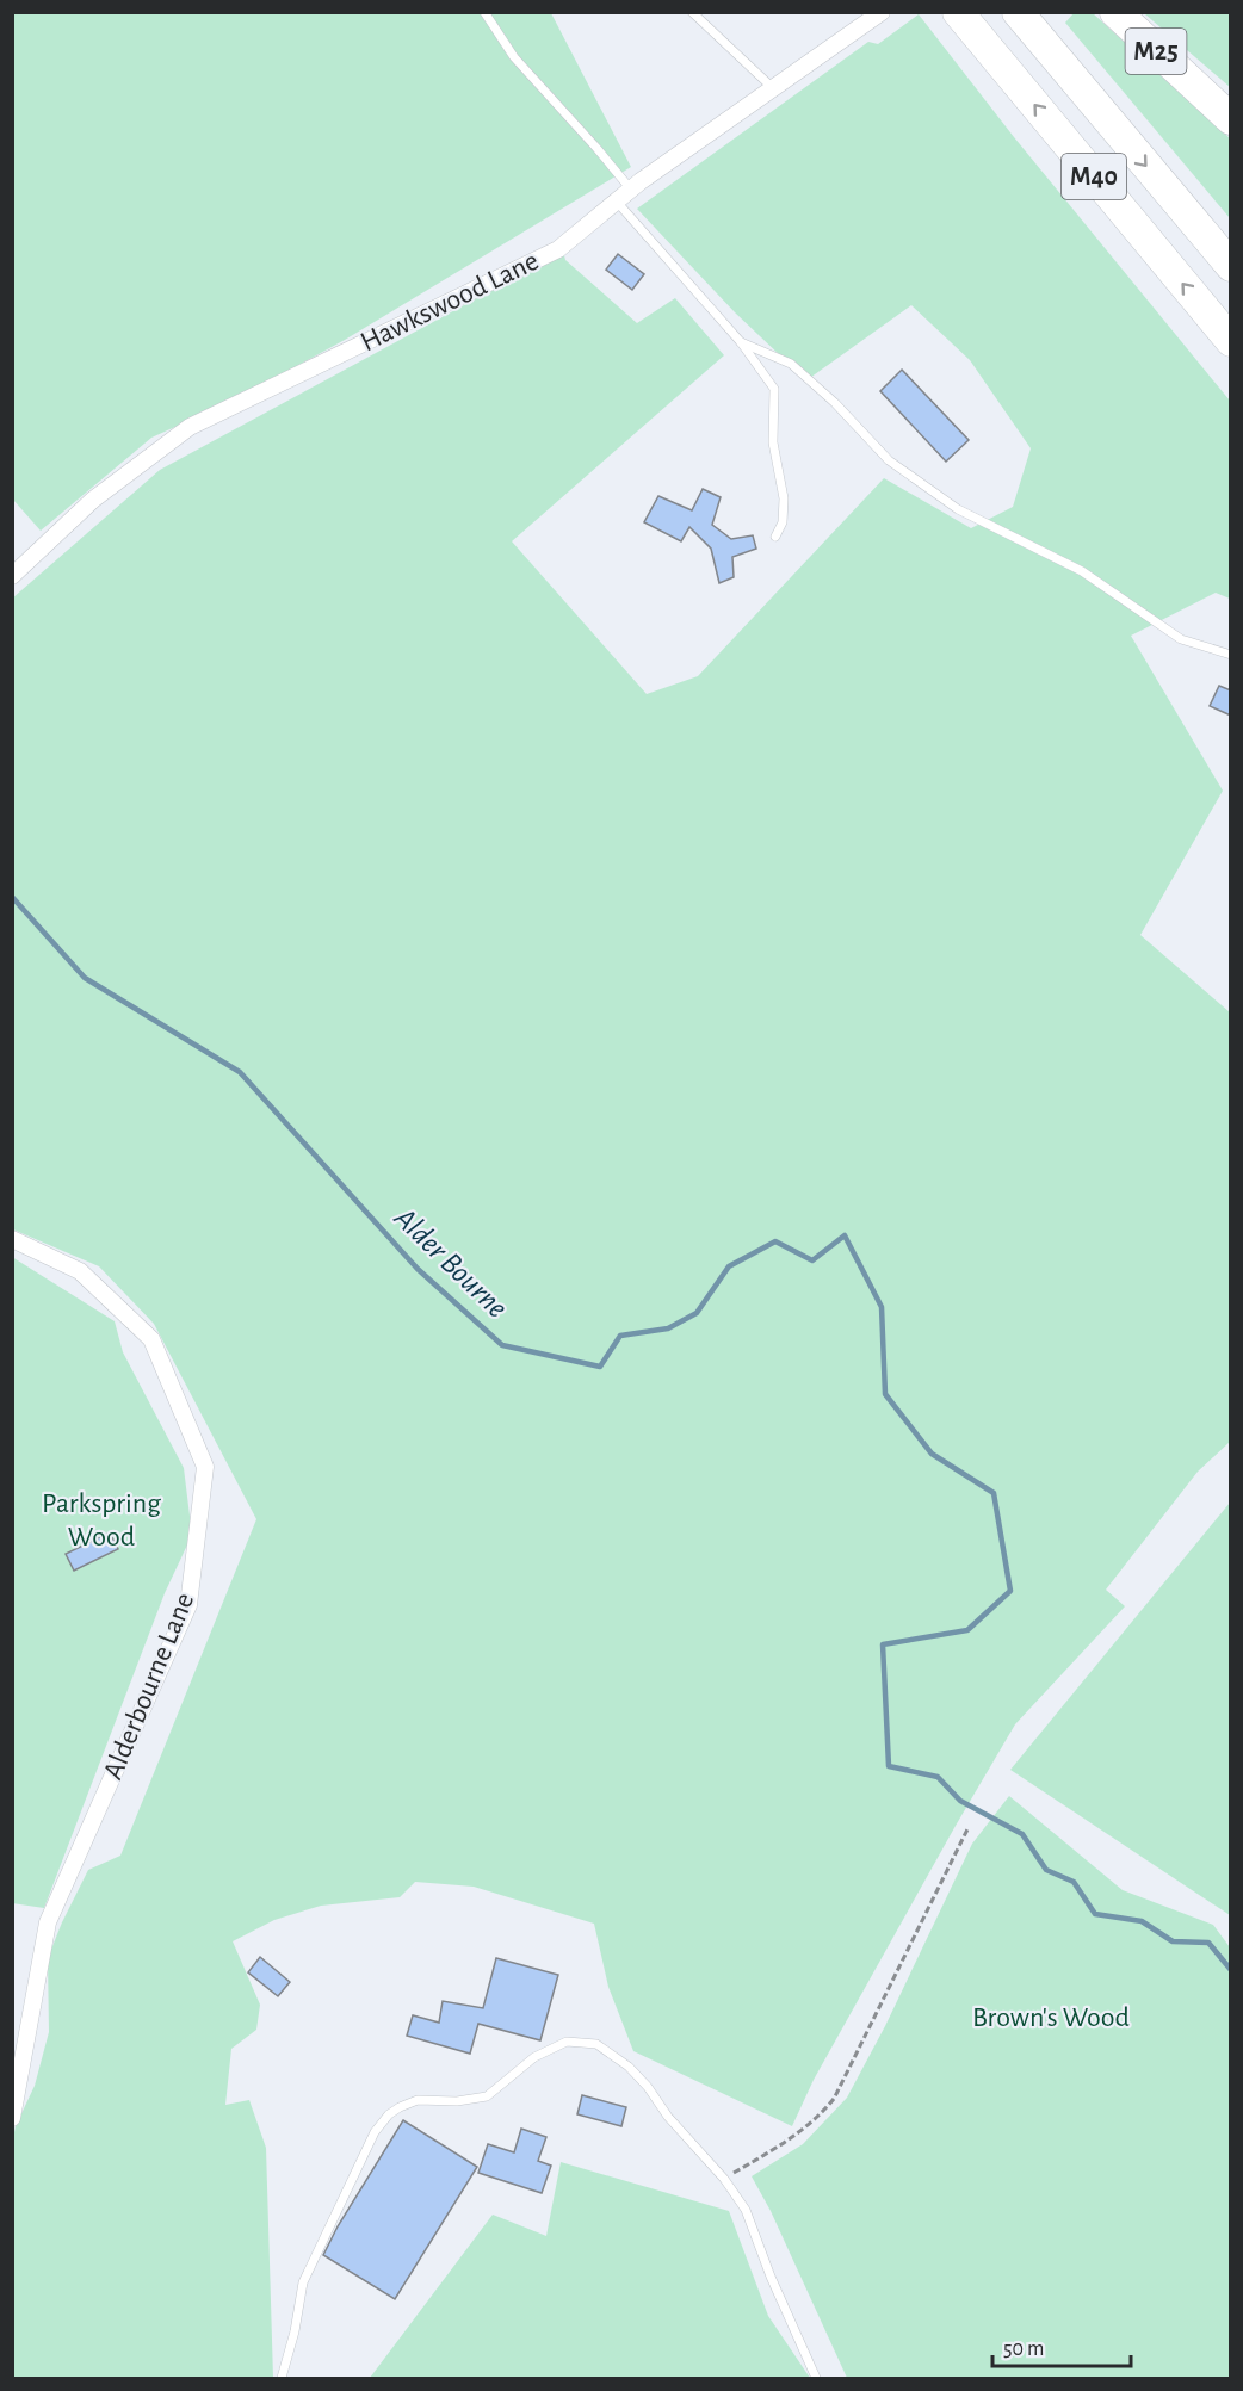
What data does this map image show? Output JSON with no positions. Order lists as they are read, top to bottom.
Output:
{
  "streets": {
    "highway": ["M25", "M40"],
    "street": ["Hawkswood Lane", "Alderbourne Lane"]
  },
  "water": ["Alder Bourne"],
  "parks": ["Parkspring Wood", "Brown's Wood"],
  "scale_bar": "50 m"
}
